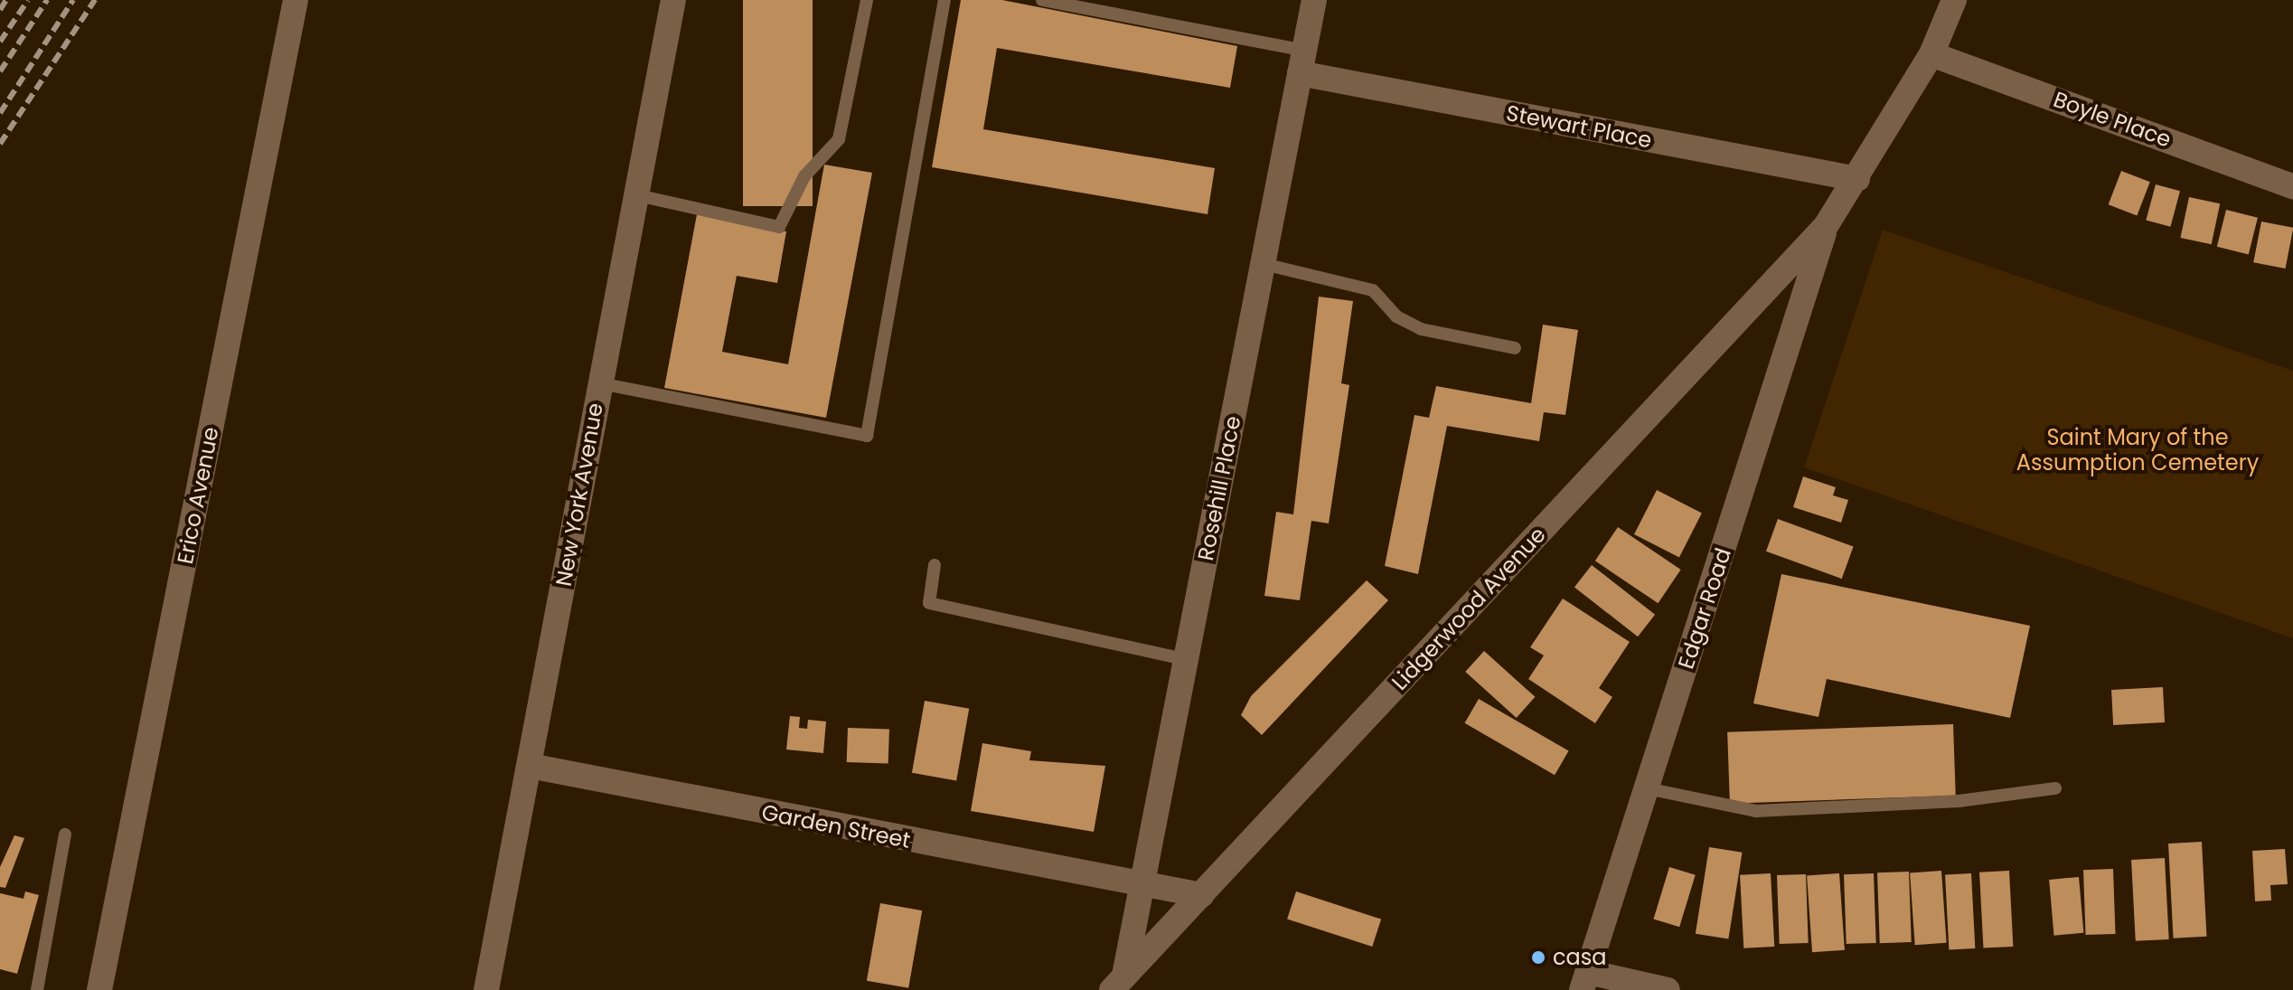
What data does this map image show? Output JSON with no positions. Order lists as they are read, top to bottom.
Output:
{
  "streets": {
    "street": [
      "Boyle Place",
      "Stewart Place",
      "Rosehill Place",
      "New York Avenue",
      "Erico Avenue",
      "Lidgerwood Avenue",
      "Edgar Road",
      "Garden Street"
    ]
  },
  "crossings": [
    ["Stewart Place", "Rosehill Place"],
    ["Rosehill Place", "Lidgerwood Avenue"],
    ["Rosehill Place", "Garden Street"],
    ["New York Avenue", "Garden Street"],
    ["Lidgerwood Avenue", "Edgar Road"],
    ["Lidgerwood Avenue", "Garden Street"]
  ],
  "parks": ["Saint Mary of the Assumption Cemetery"],
  "places": ["casa"]
}
